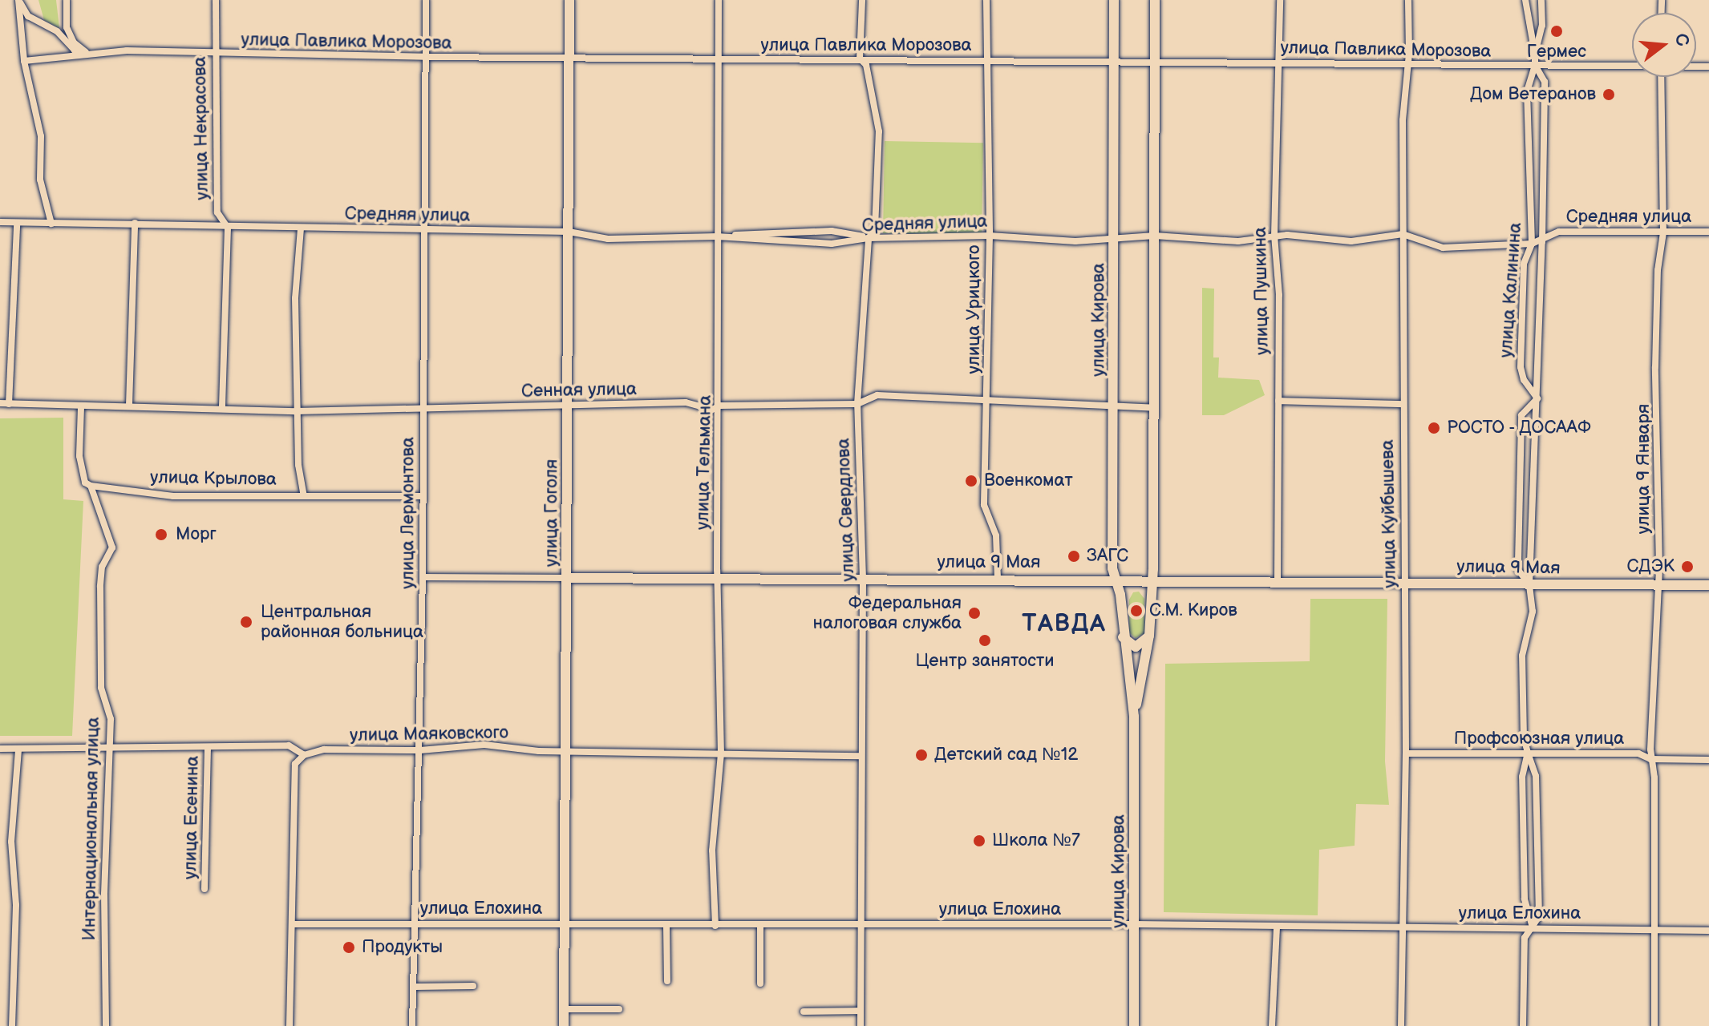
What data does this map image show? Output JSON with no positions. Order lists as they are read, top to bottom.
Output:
{
  "streets": {
    "street": [
      "улица Павлика Морозова",
      "улица Некрасова",
      "Средняя улица",
      "улица Калинина",
      "улица Пушкина",
      "улица Урицкого",
      "улица Кирова",
      "Сенная улица",
      "улица Тельмана",
      "улица 9 Января",
      "улица Крылова",
      "улица Свердлова",
      "улица Лермонтова",
      "улица Гоголя",
      "улица Куйбышева",
      "улица 9 Мая",
      "улица Маяковского",
      "Профсоюзная улица",
      "улица Есенина",
      "Интернациональная улица",
      "улица Елохина"
    ]
  },
  "crossings": [
    ["улица Павлика Морозова", "улица Некрасова"],
    ["улица Павлика Морозова", "улица Калинина"],
    ["улица Павлика Морозова", "улица Пушкина"],
    ["улица Павлика Морозова", "улица Урицкого"],
    ["улица Павлика Морозова", "улица Кирова"],
    ["улица Павлика Морозова", "улица Тельмана"],
    ["улица Павлика Морозова", "улица Свердлова"],
    ["улица Павлика Морозова", "улица Лермонтова"],
    ["улица Павлика Морозова", "улица Гоголя"],
    ["улица Павлика Морозова", "улица Куйбышева"],
    ["улица Некрасова", "Средняя улица"],
    ["улица Некрасова", "Сенная улица"],
    ["Средняя улица", "улица Калинина"],
    ["Средняя улица", "улица Пушкина"],
    ["Средняя улица", "улица Урицкого"],
    ["Средняя улица", "улица Кирова"],
    ["Средняя улица", "улица Тельмана"],
    ["Средняя улица", "улица 9 Января"],
    ["Средняя улица", "улица Крылова"],
    ["Средняя улица", "улица Свердлова"],
    ["Средняя улица", "улица Лермонтова"],
    ["Средняя улица", "улица Гоголя"],
    ["Средняя улица", "улица Куйбышева"],
    ["улица Калинина", "улица 9 Мая"],
    ["улица Калинина", "Профсоюзная улица"],
    ["улица Калинина", "улица Елохина"],
    ["улица Пушкина", "улица 9 Мая"],
    ["улица Урицкого", "Сенная улица"],
    ["улица Урицкого", "улица 9 Мая"],
    ["улица Кирова", "Сенная улица"],
    ["улица Кирова", "улица 9 Мая"],
    ["улица Кирова", "улица Елохина"],
    ["Сенная улица", "улица Тельмана"],
    ["Сенная улица", "улица Крылова"],
    ["Сенная улица", "улица Свердлова"],
    ["Сенная улица", "улица Лермонтова"],
    ["Сенная улица", "улица Гоголя"],
    ["улица Тельмана", "улица 9 Мая"],
    ["улица Тельмана", "улица Маяковского"],
    ["улица Тельмана", "улица Елохина"],
    ["улица 9 Января", "улица 9 Мая"],
    ["улица 9 Января", "Профсоюзная улица"],
    ["улица 9 Января", "улица Елохина"],
    ["улица Крылова", "улица Лермонтова"],
    ["улица Крылова", "Интернациональная улица"],
    ["улица Свердлова", "улица 9 Мая"],
    ["улица Свердлова", "улица Маяковского"],
    ["улица Свердлова", "улица Елохина"],
    ["улица Лермонтова", "улица 9 Мая"],
    ["улица Лермонтова", "улица Маяковского"],
    ["улица Лермонтова", "улица Елохина"],
    ["улица Гоголя", "улица 9 Мая"],
    ["улица Гоголя", "улица Маяковского"],
    ["улица Гоголя", "улица Елохина"],
    ["улица Куйбышева", "улица 9 Мая"],
    ["улица Куйбышева", "Профсоюзная улица"],
    ["улица Куйбышева", "улица Елохина"],
    ["улица Маяковского", "улица Есенина"],
    ["улица Маяковского", "Интернациональная улица"]
  ],
  "districts": ["ТАВДА"],
  "places": [
    "Гермес",
    "Дом Ветеранов",
    "РОСТО - ДОСААФ",
    "Военкомат",
    "Морг",
    "ЗАГС",
    "СДЭК",
    "С.М. Киров",
    "Федеральная налоговая служба",
    "Центральная районная больница",
    "Центр занятости",
    "Детский сад №12",
    "Школа №7",
    "Продукты"
  ],
  "north": "right"
}
